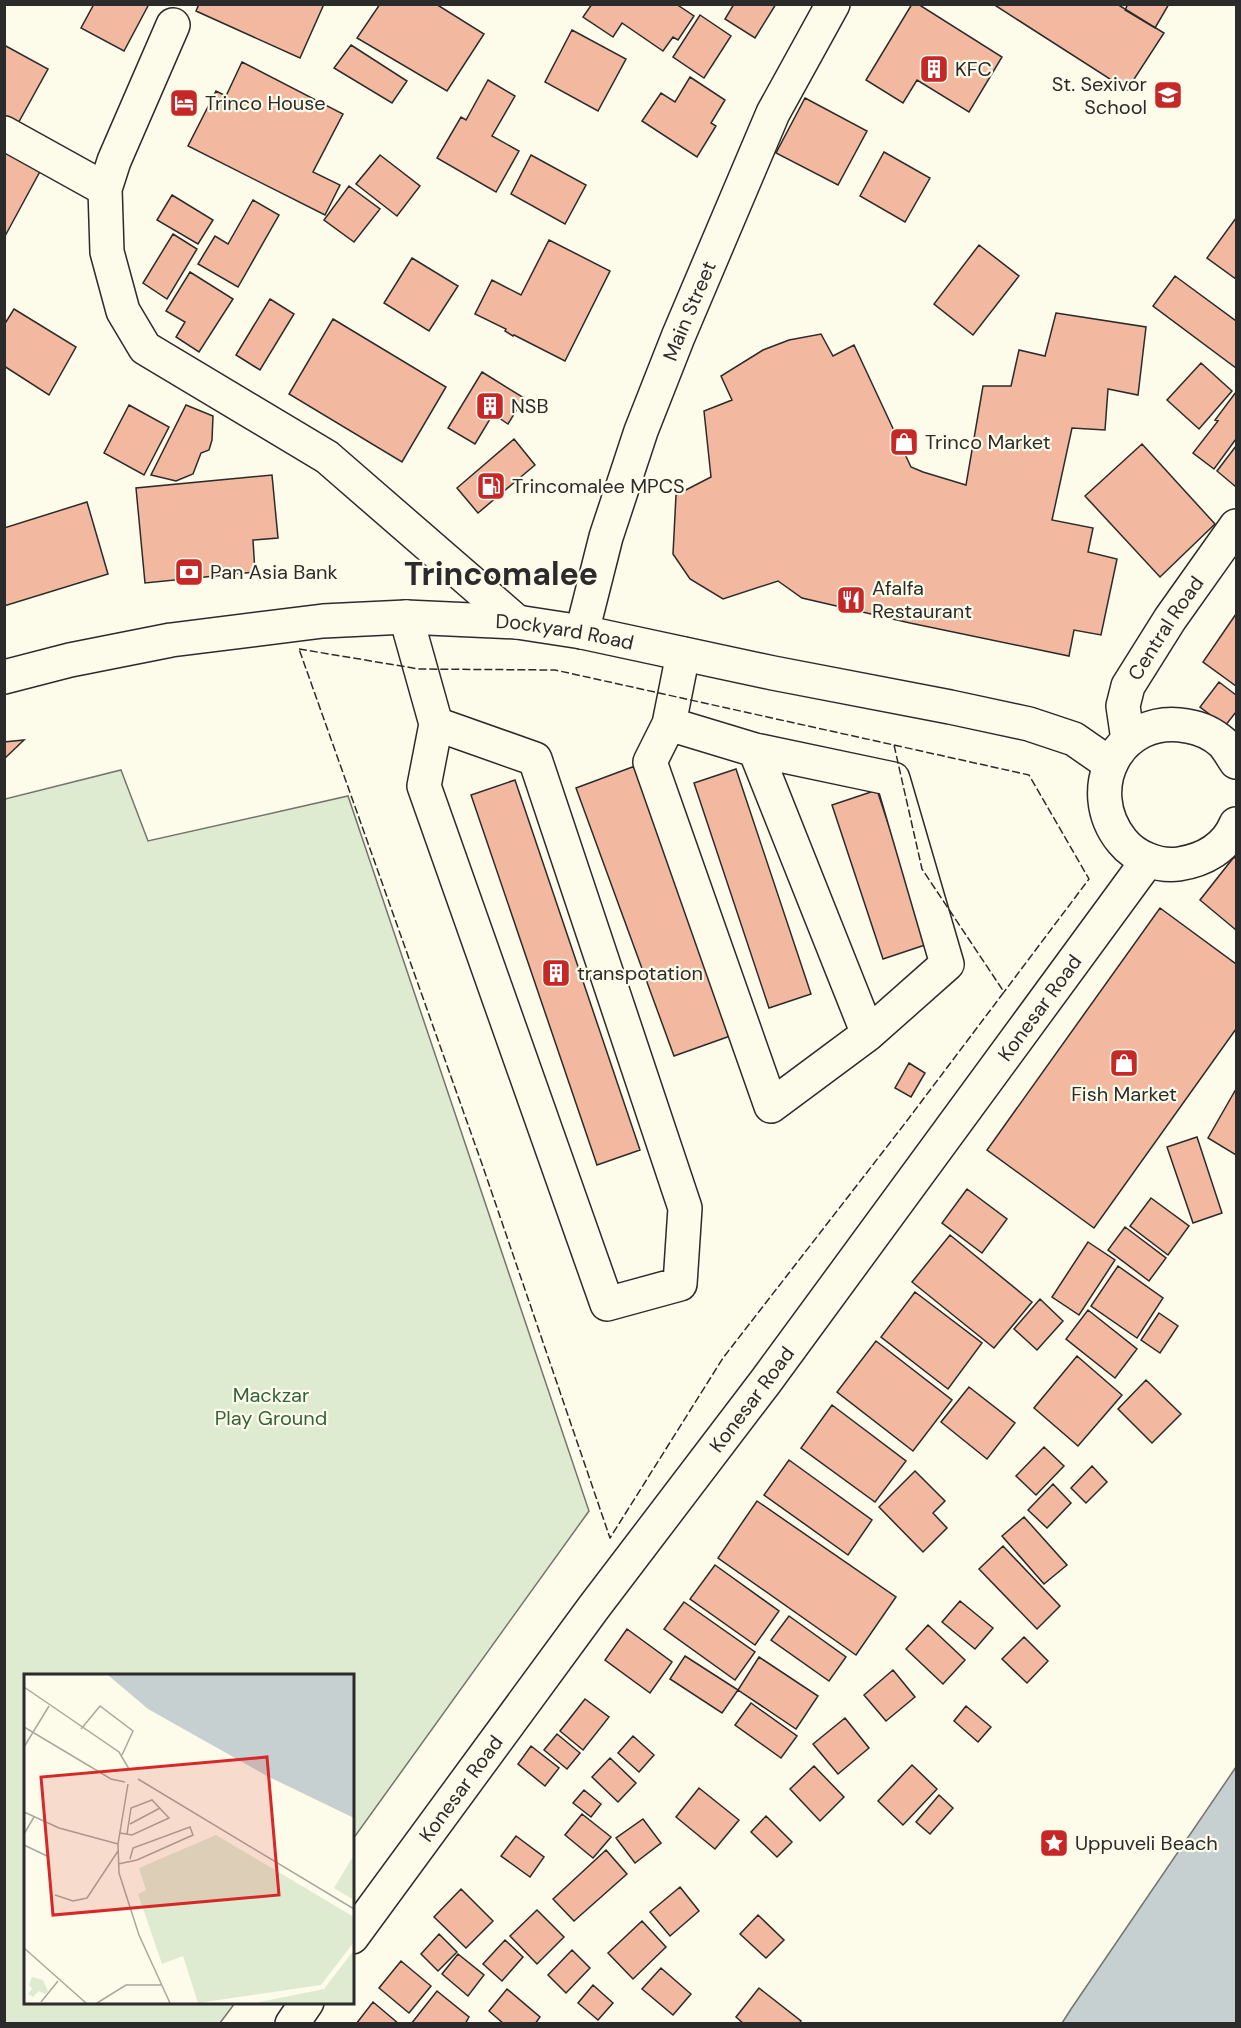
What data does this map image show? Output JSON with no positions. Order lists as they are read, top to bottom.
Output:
{
  "streets": {
    "main road": [
      "Main Street",
      "Central Road",
      "Dockyard Road",
      "Konesar Road"
    ]
  },
  "crossings": [
    ["Main Street", "Dockyard Road"],
    ["Central Road", "Dockyard Road"],
    ["Central Road", "Konesar Road"]
  ],
  "districts": ["Trincomalee"],
  "parks": ["Mackzar Play Ground"],
  "places": {
    "building": ["KFC", "NSB", "transpotation"],
    "school or university": ["St. Sexivor School"],
    "hotel": ["Trinco House"],
    "shop": ["Trinco Market", "Fish Market"],
    "fuel station": ["Trincomalee MPCS"],
    "bank": ["Pan Asia Bank"],
    "restaurant": ["Afalfa Restaurant"],
    "place": ["Uppuveli Beach"]
  }
}
